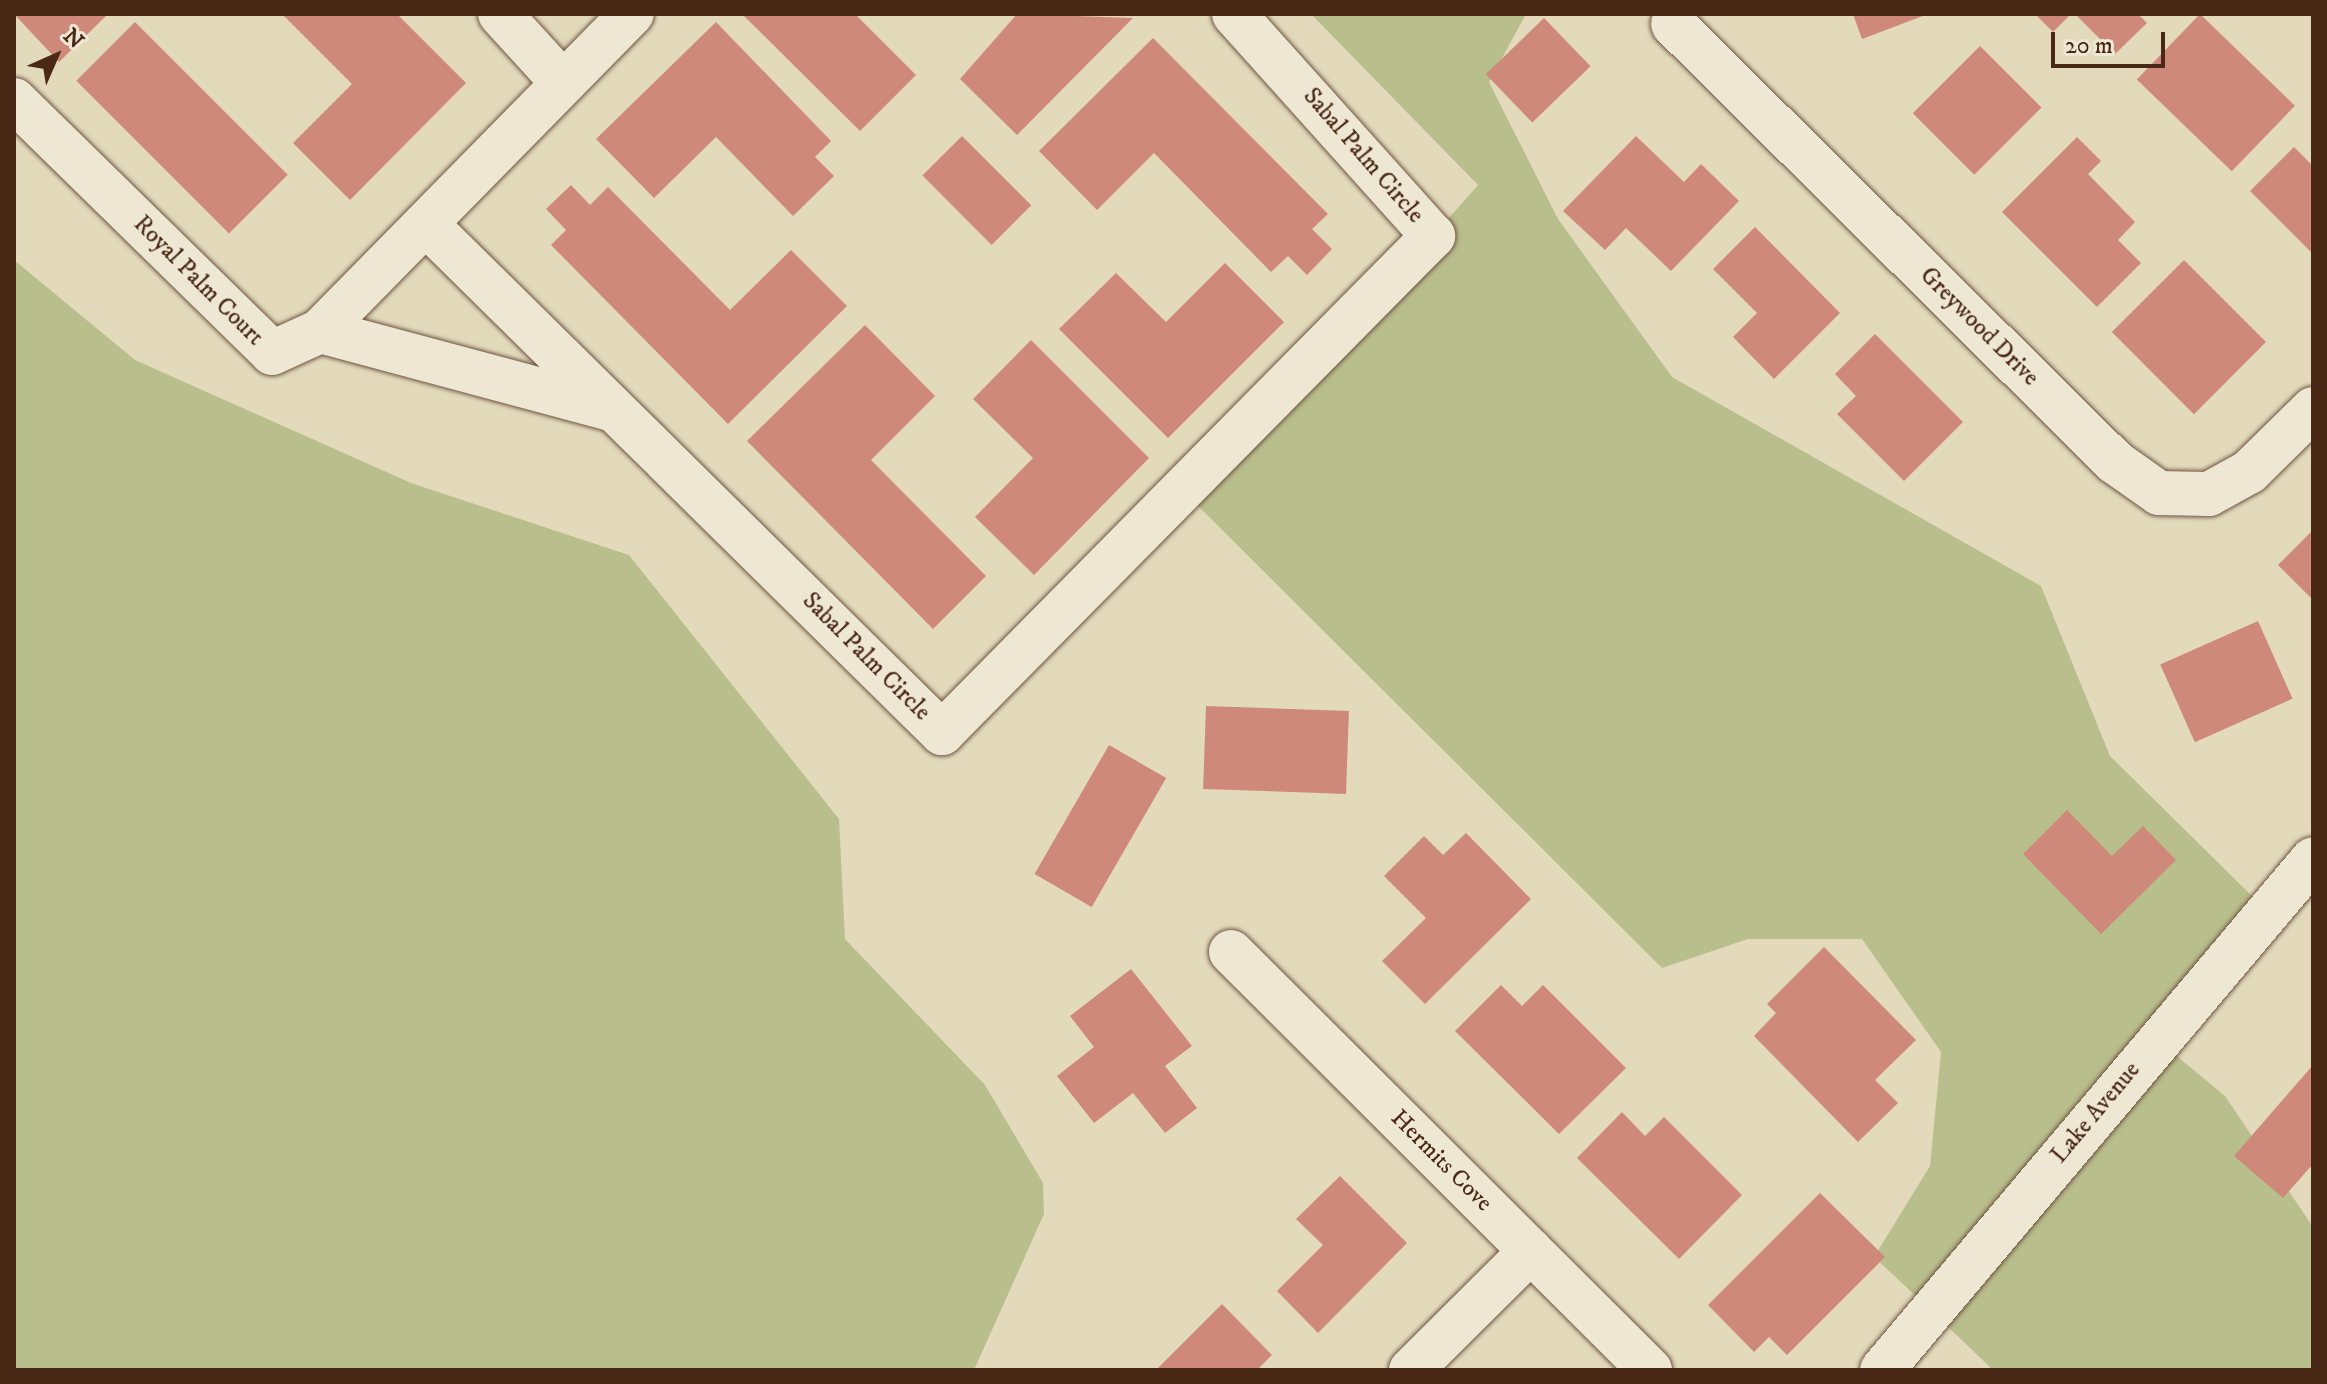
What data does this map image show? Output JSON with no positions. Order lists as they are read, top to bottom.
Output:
{
  "streets": {
    "street": [
      "Sabal Palm Circle",
      "Royal Palm Court",
      "Greywood Drive",
      "Lake Avenue",
      "Hermits Cove"
    ]
  },
  "crossings": [
    ["Sabal Palm Circle", "Royal Palm Court"]
  ],
  "scale_bar": "20 m",
  "north": "top right"
}
